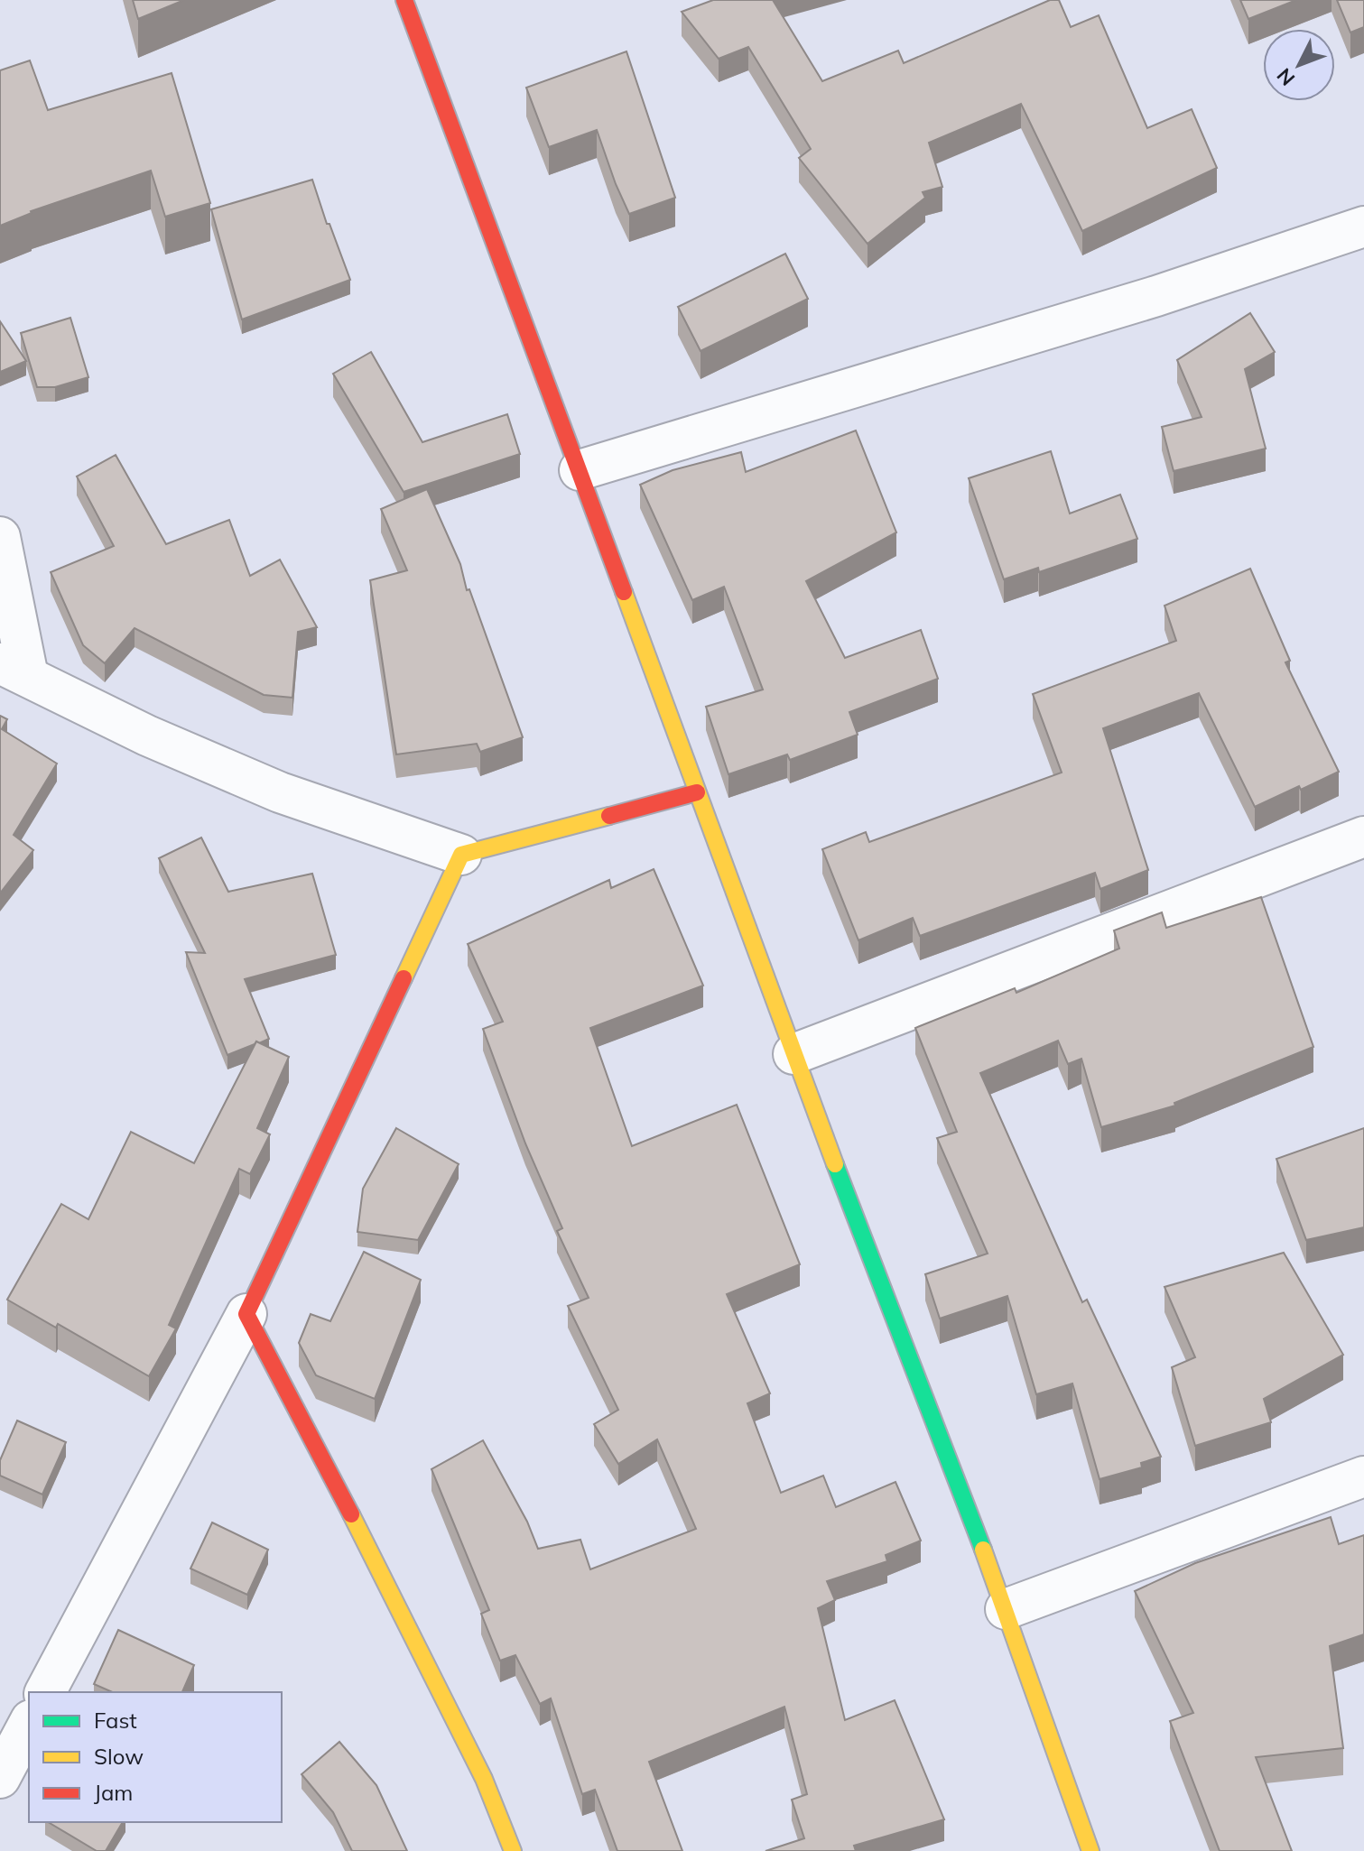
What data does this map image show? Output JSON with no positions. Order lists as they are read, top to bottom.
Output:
{
  "legend": ["Fast", "Slow", "Jam"],
  "north": "bottom left"
}
